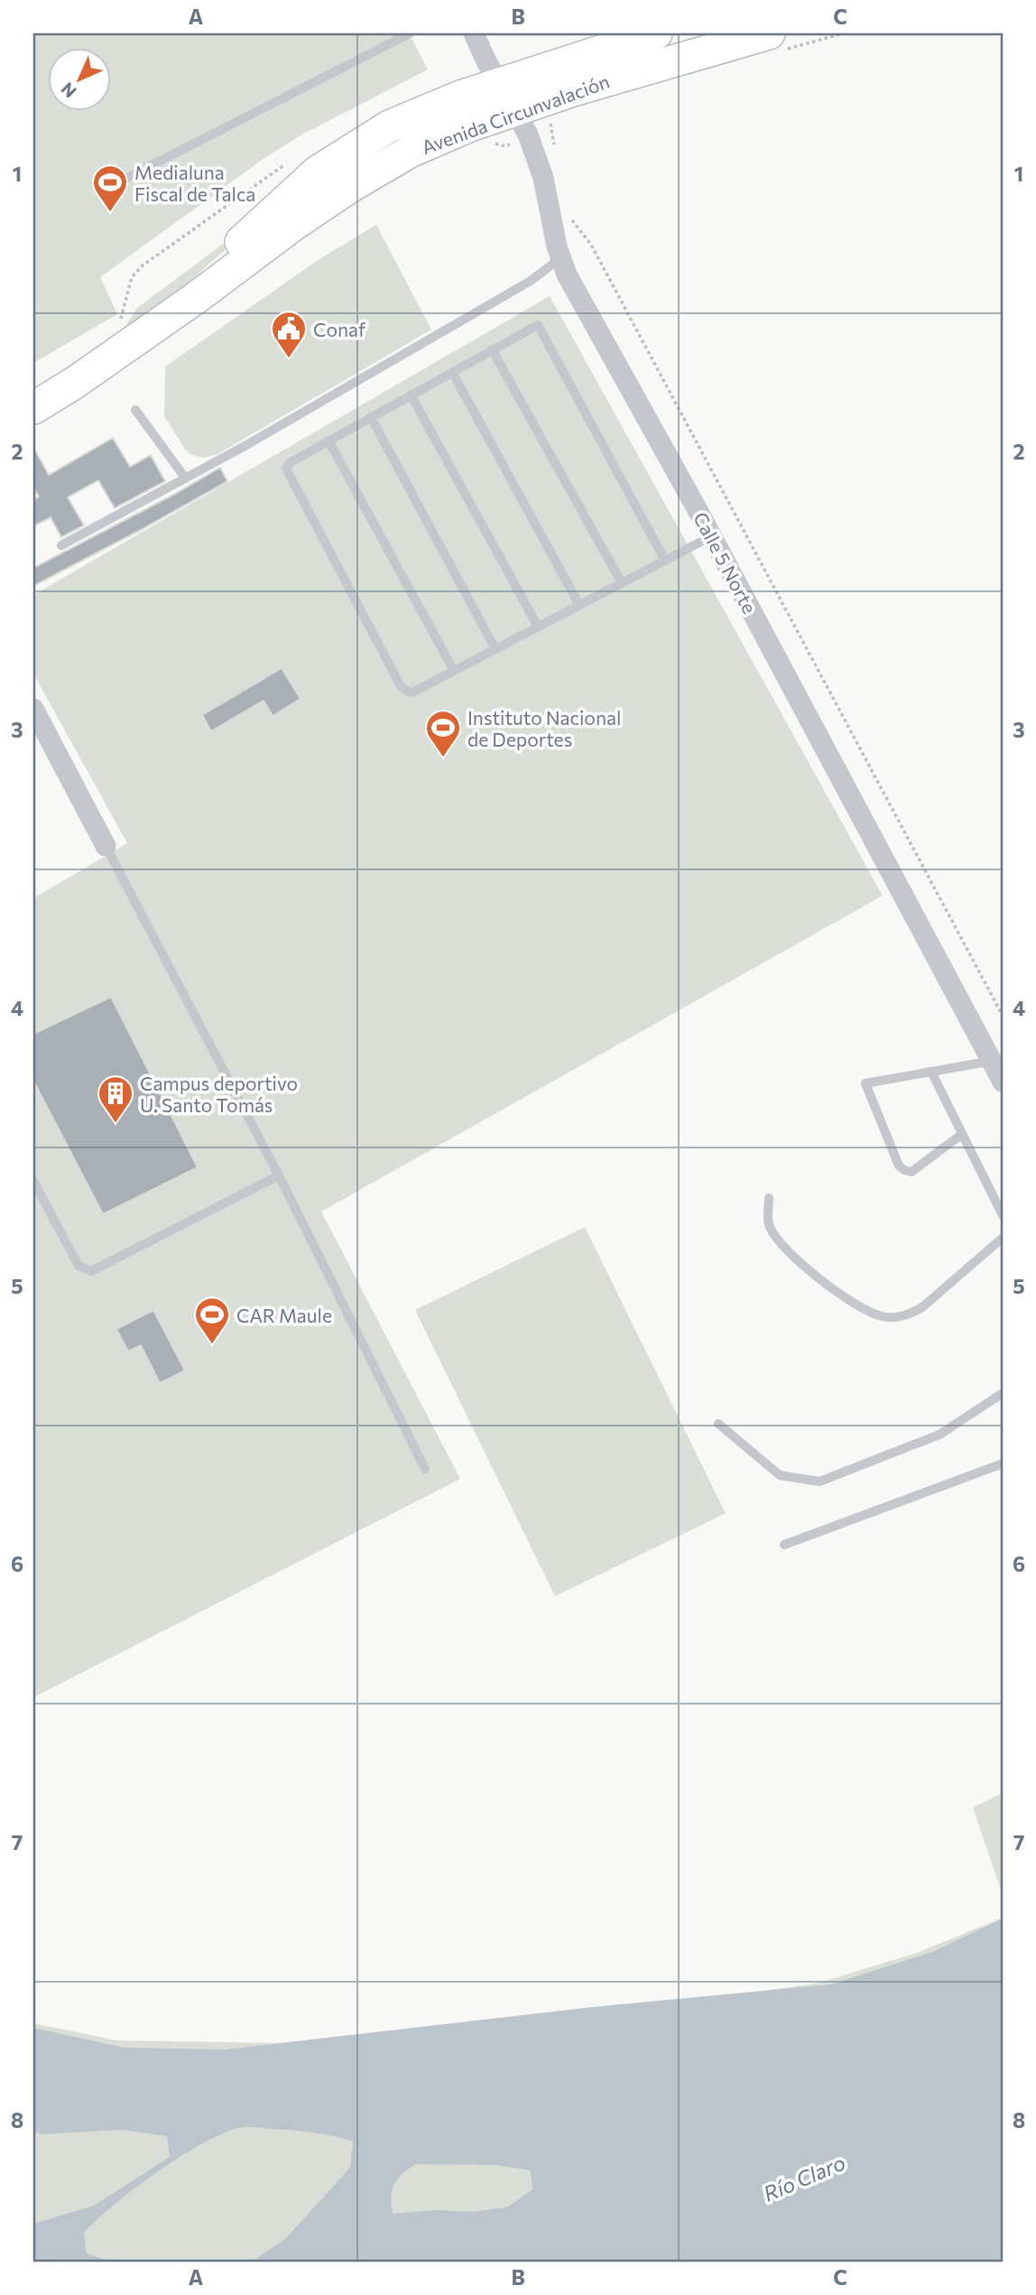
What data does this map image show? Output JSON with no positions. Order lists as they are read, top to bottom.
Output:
{
  "streets": {
    "main road": ["Avenida Circunvalación"],
    "street": ["Calle 5 Norte"]
  },
  "crossings": [
    ["Avenida Circunvalación", "Calle 5 Norte"]
  ],
  "water": ["Río Claro"],
  "places": {
    "sports": ["Medialuna Fiscal de Talca", "Instituto Nacional de Deportes", "CAR Maule"],
    "public building": ["Conaf"],
    "building": ["Campus deportivo U. Santo Tomás"]
  },
  "north": "bottom left",
  "grid": {
    "columns": ["A", "B", "C"],
    "rows": [
      "1",
      "2",
      "3",
      "4",
      "5",
      "6",
      "7",
      "8"
    ]
  }
}
